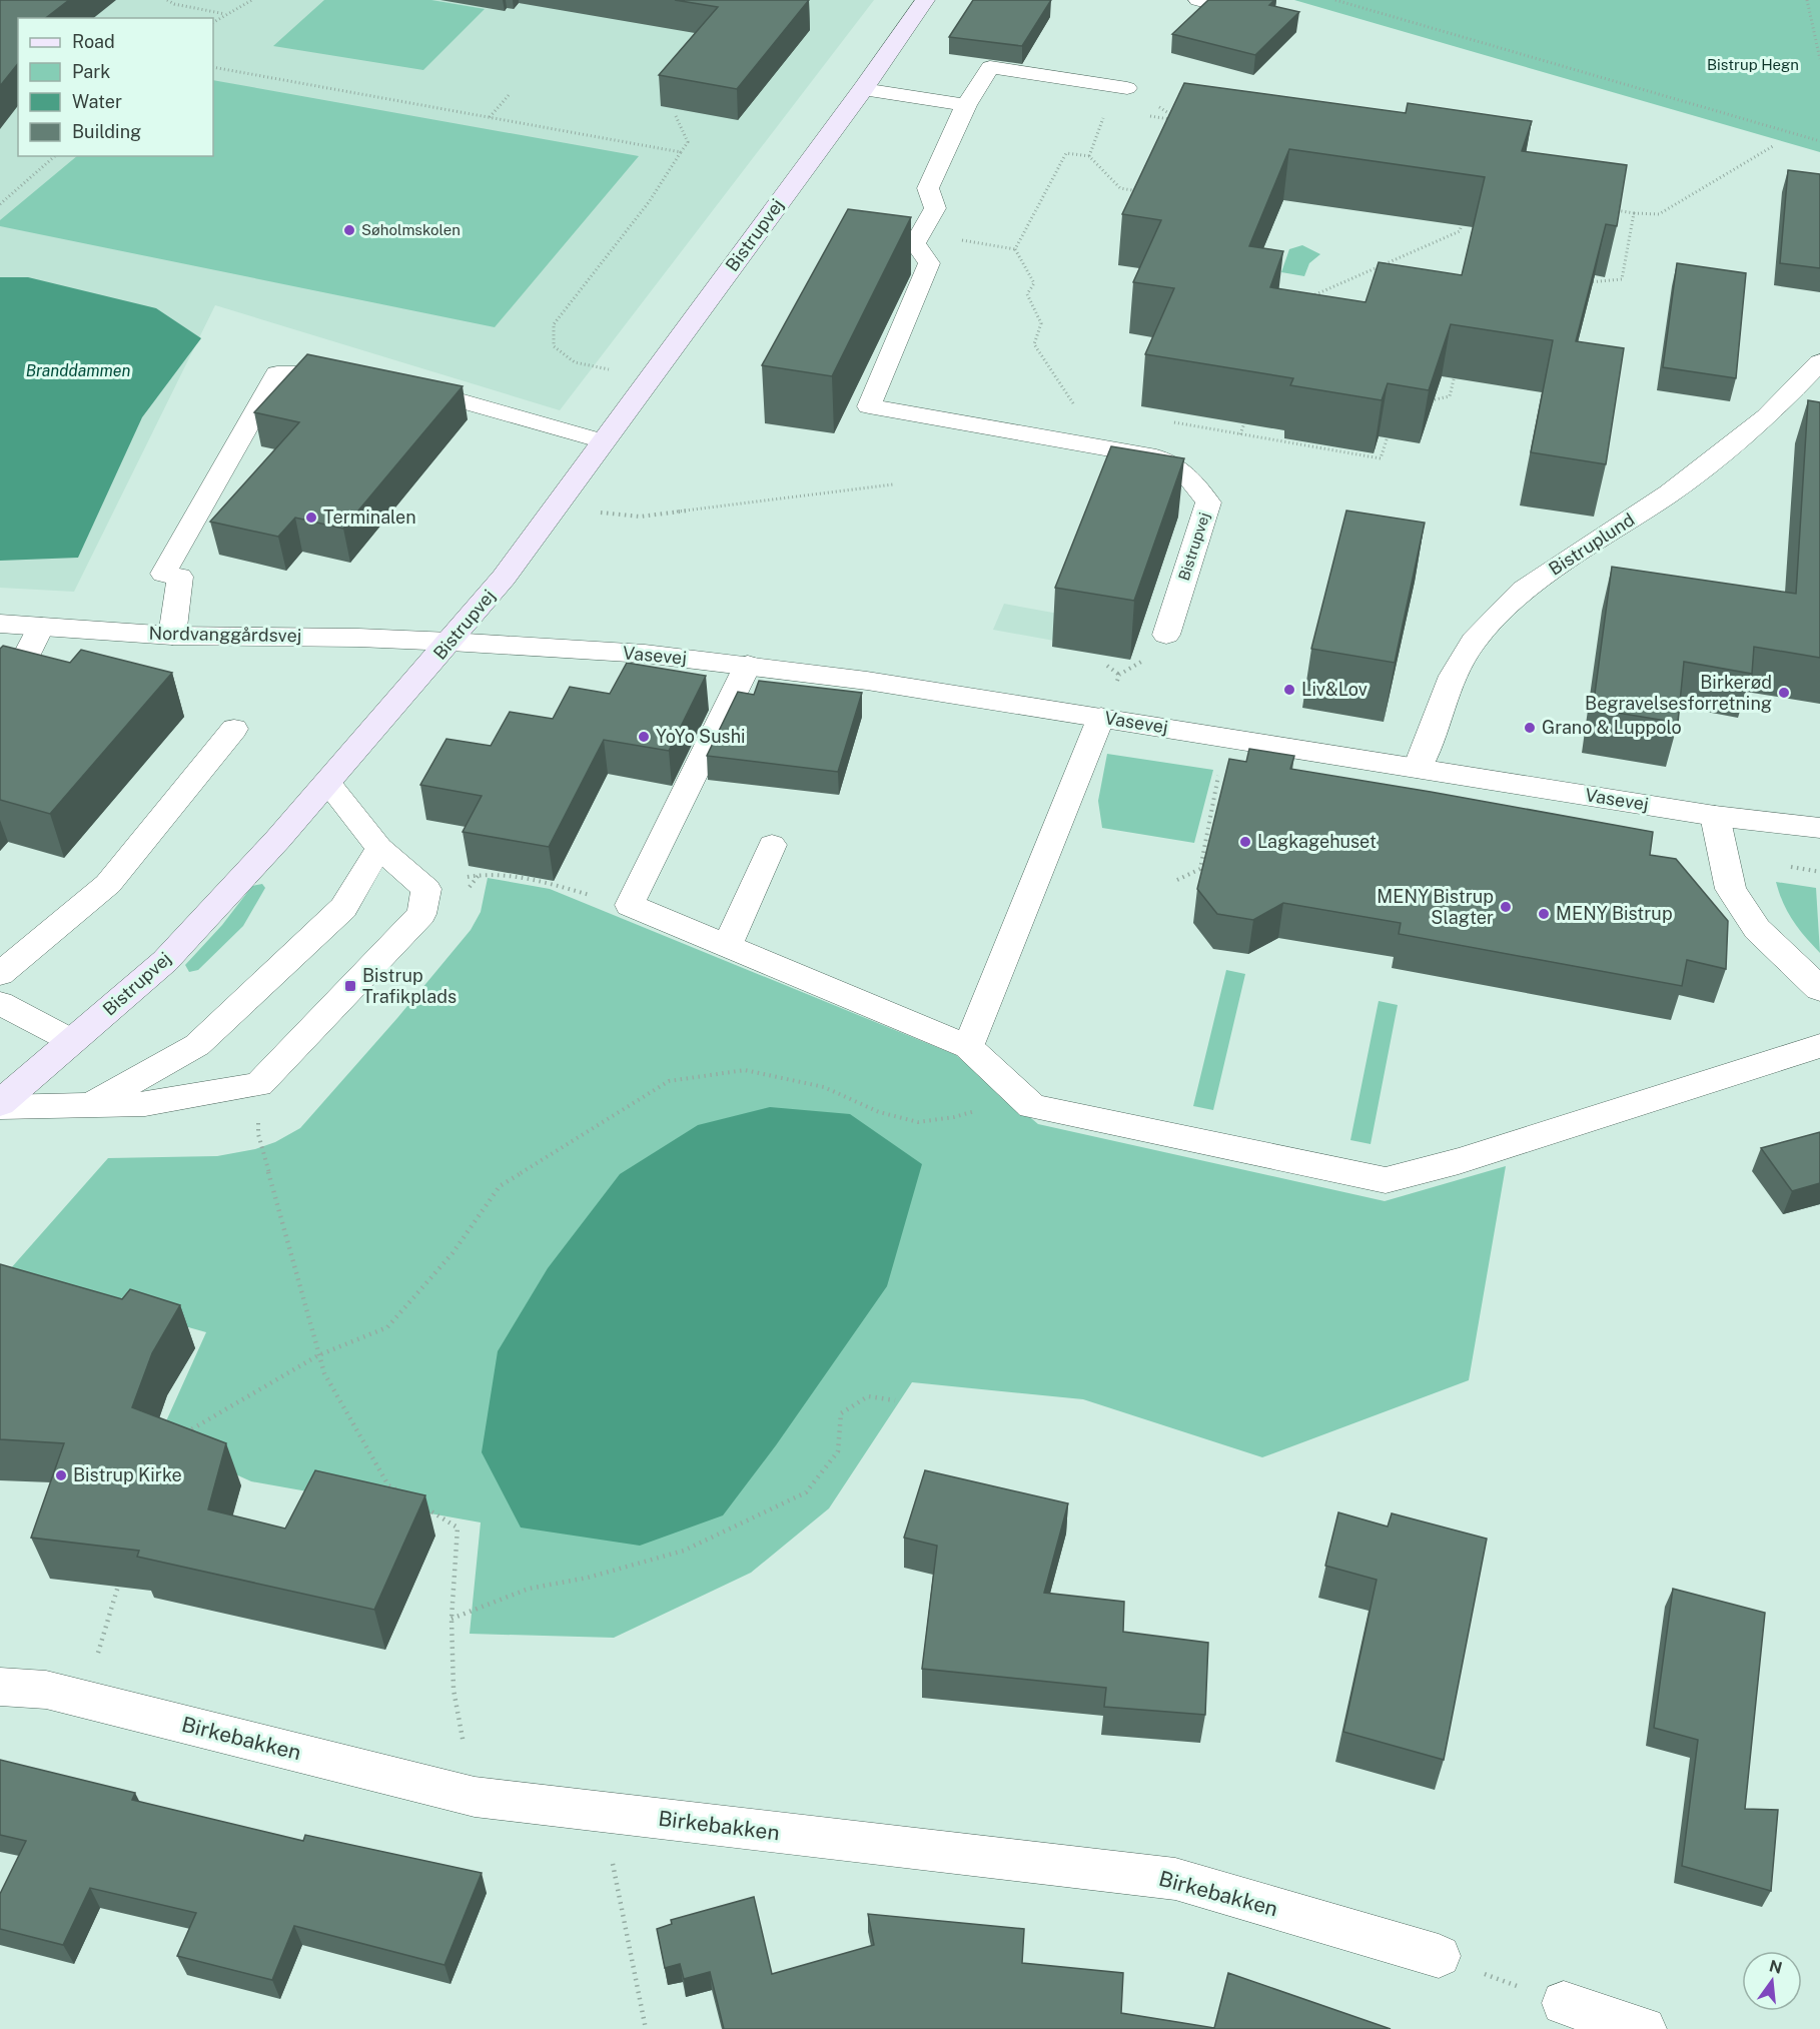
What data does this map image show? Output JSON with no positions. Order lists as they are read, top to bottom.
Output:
{
  "streets": {
    "main road": ["Bistrupvej"],
    "street": [
      "Bistruplund",
      "Nordvanggårdsvej",
      "Vasevej",
      "Birkebakken"
    ]
  },
  "crossings": [
    ["Bistrupvej", "Nordvanggårdsvej"],
    ["Bistrupvej", "Vasevej"],
    ["Bistruplund", "Vasevej"],
    ["Nordvanggårdsvej", "Vasevej"]
  ],
  "water": ["Branddammen"],
  "parks": ["Bistrup Hegn"],
  "places": {
    "other": [
      "Søholmskolen",
      "Terminalen",
      "Liv&Lov",
      "Birkerød Begravelsesforretning",
      "Grano & Luppolo",
      "YoYo Sushi",
      "Lagkagehuset",
      "MENY Bistrup Slagter",
      "MENY Bistrup",
      "Bistrup Kirke"
    ],
    "transit": ["Bistrup Trafikplads"]
  },
  "legend": [
    "Road",
    "Park",
    "Water",
    "Building"
  ],
  "north": "top"
}
